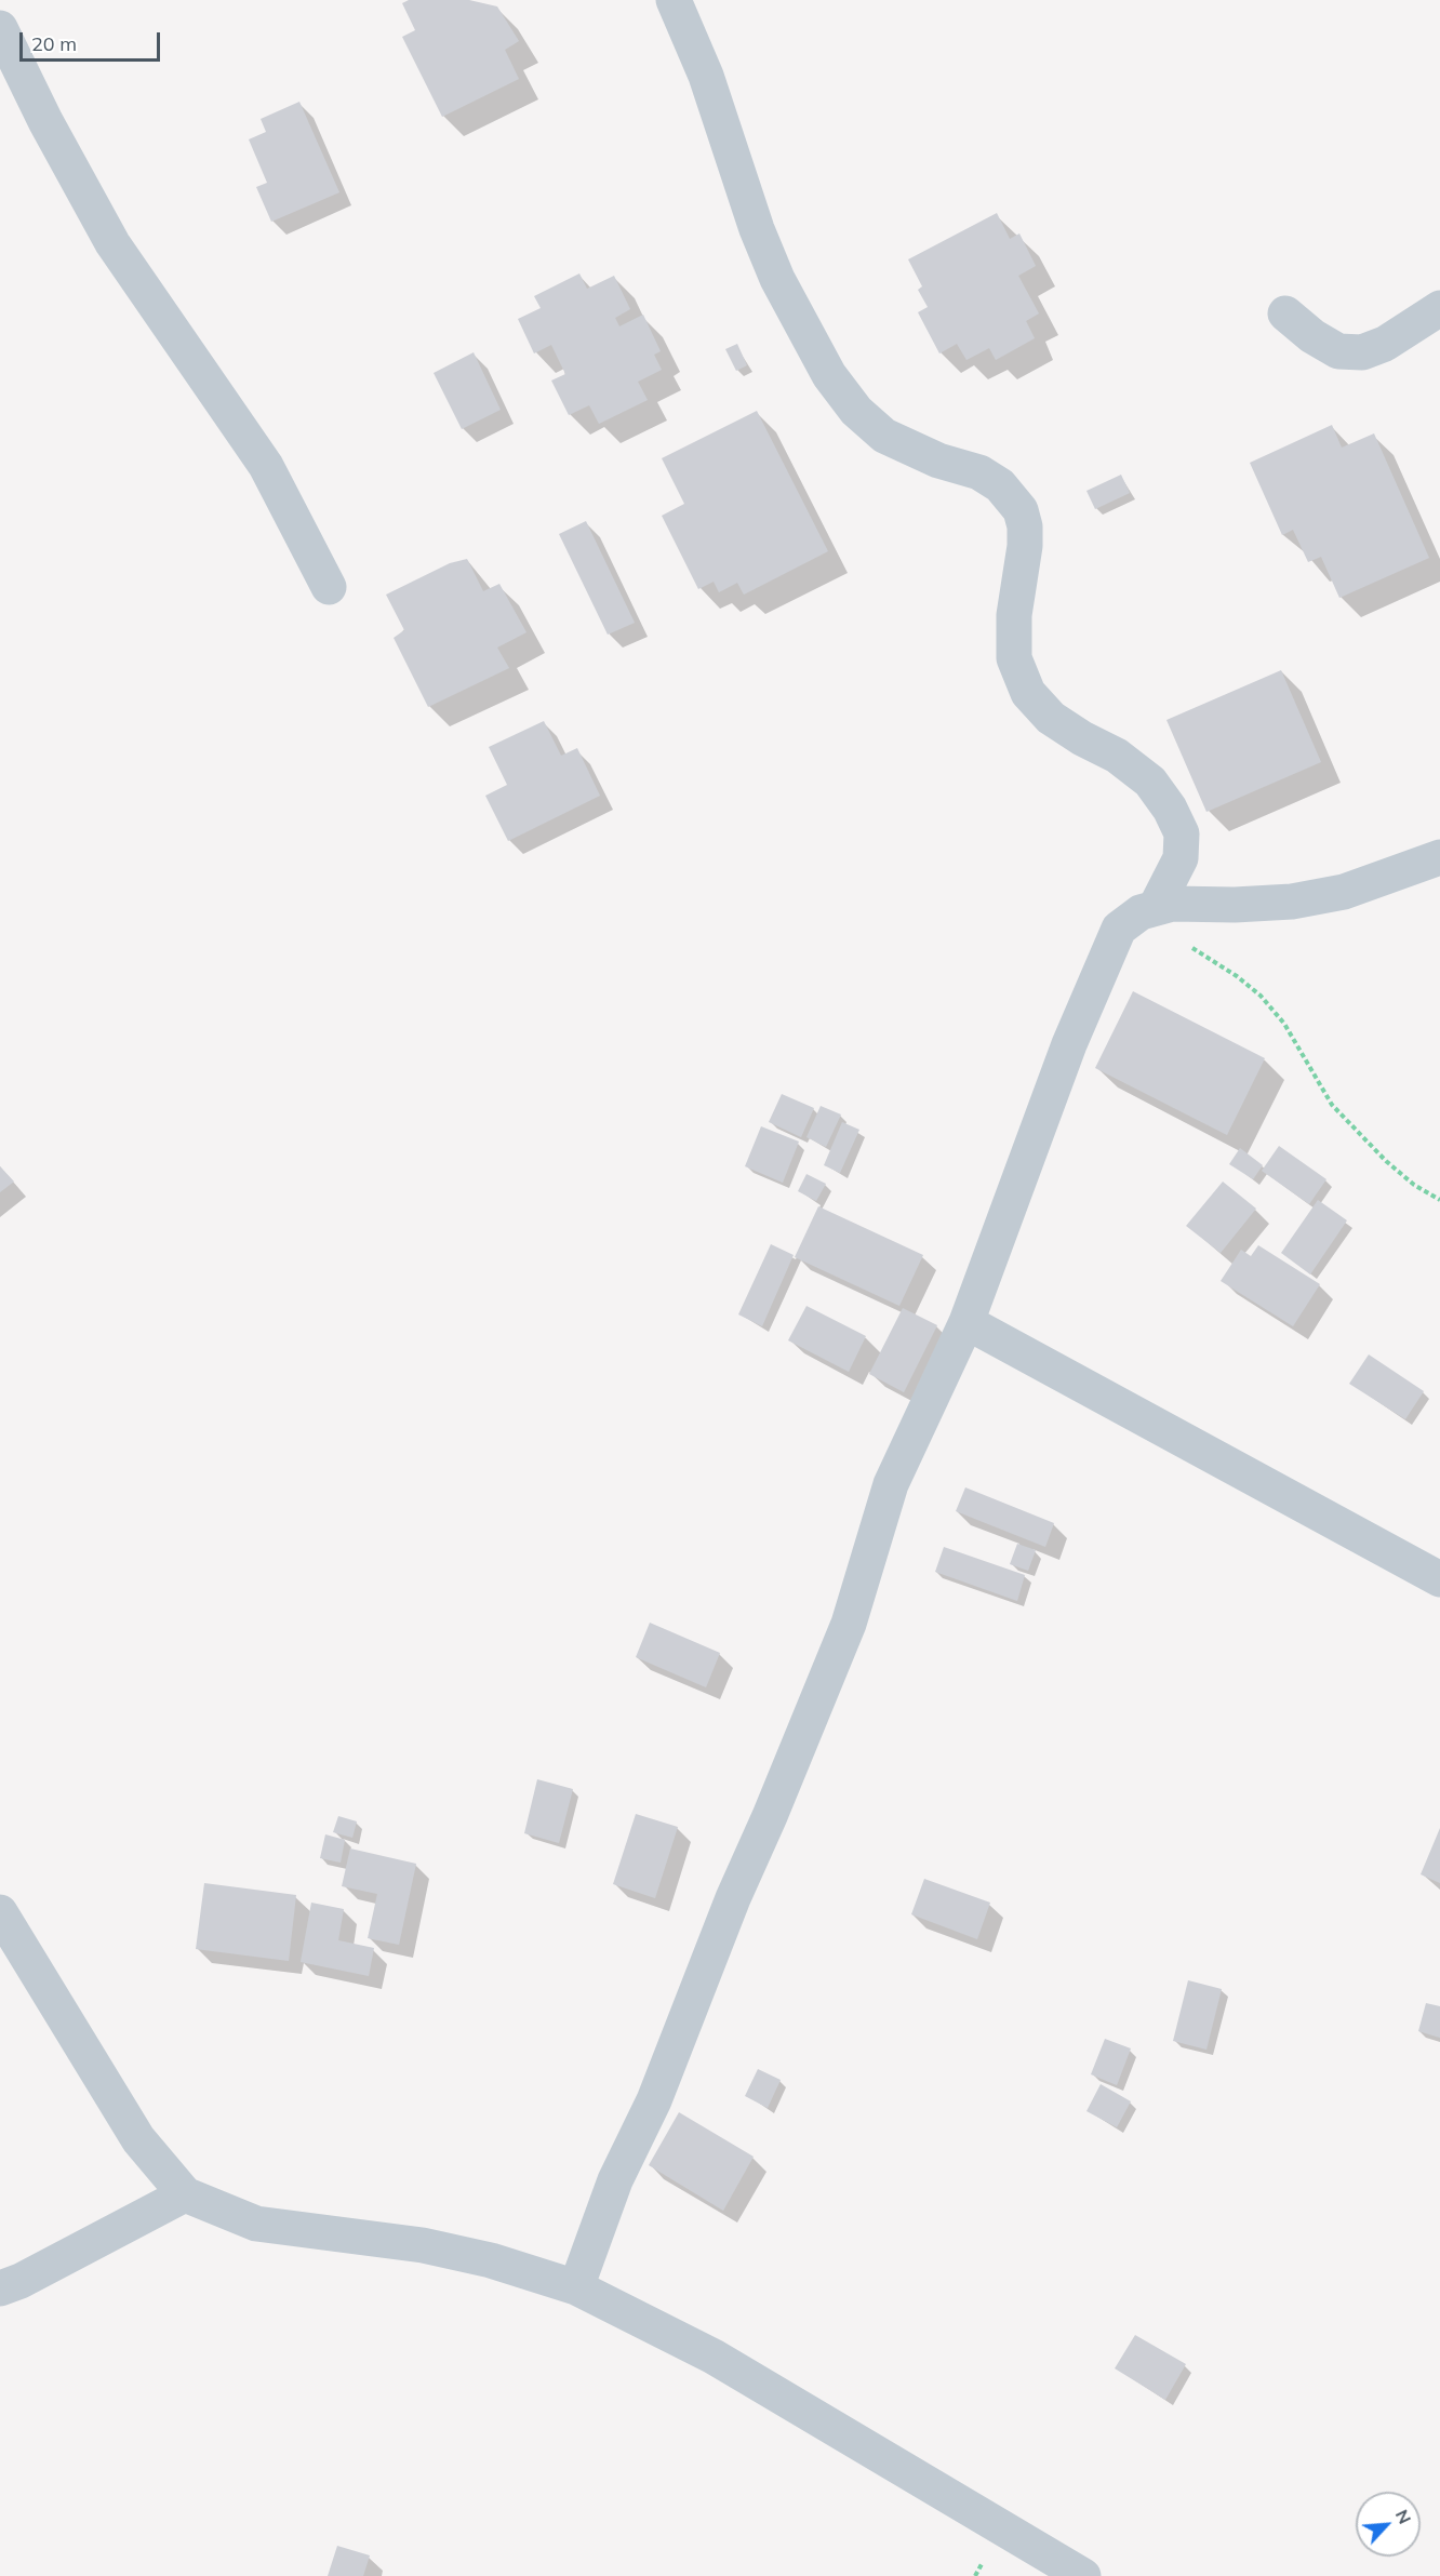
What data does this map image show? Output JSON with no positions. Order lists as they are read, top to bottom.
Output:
{
  "scale_bar": "20 m",
  "north": "top right"
}
